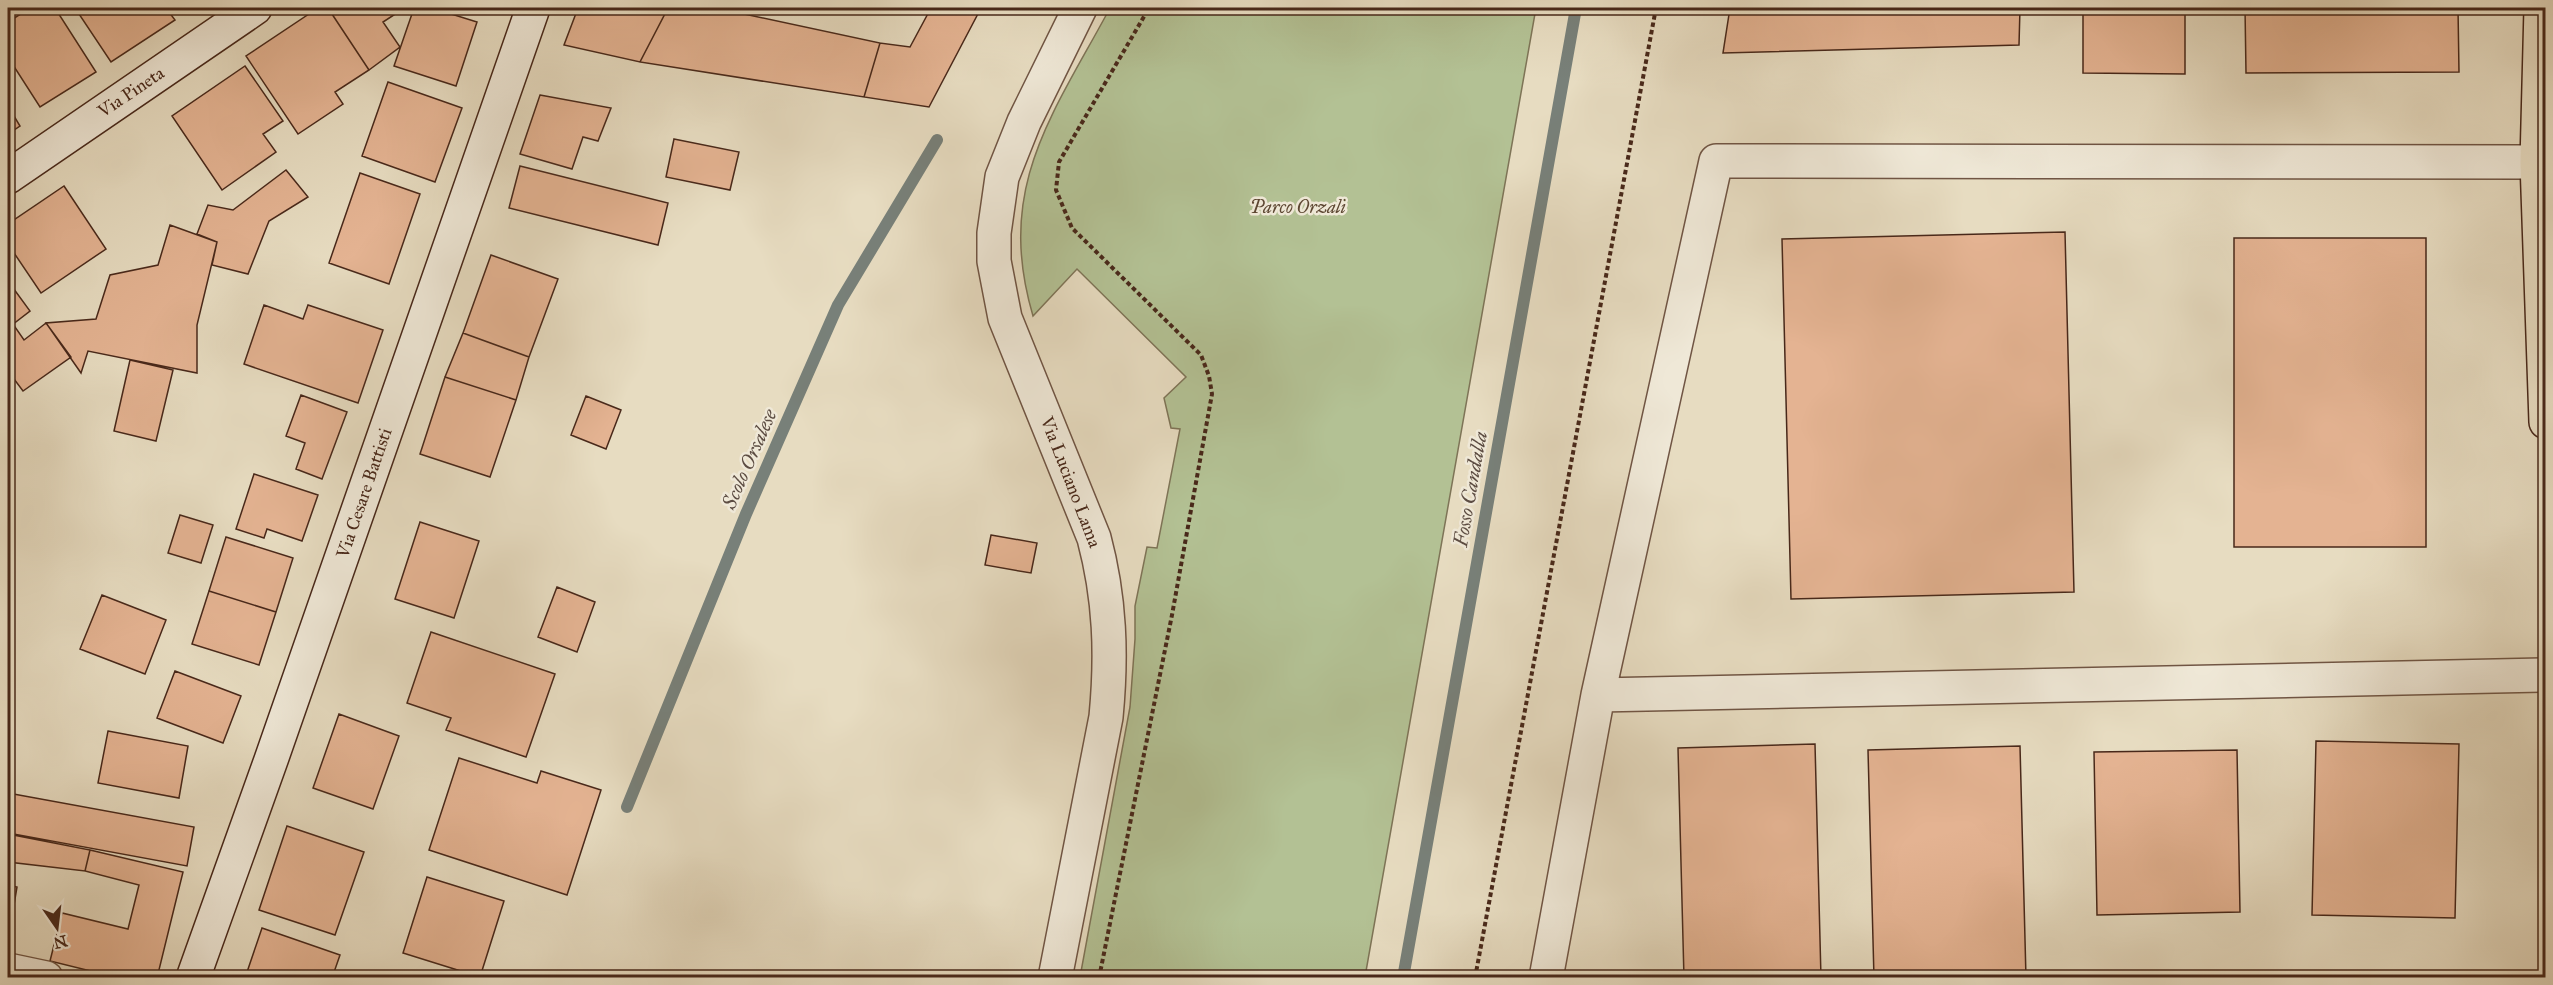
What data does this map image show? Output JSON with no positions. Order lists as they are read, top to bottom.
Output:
{
  "streets": {
    "street": ["Via Pineta", "Via Luciano Lama", "Via Cesare Battisti"]
  },
  "water": ["Scolo Orsalese", "Fosso Candalla"],
  "parks": ["Parco Orzali"],
  "north": "bottom"
}
